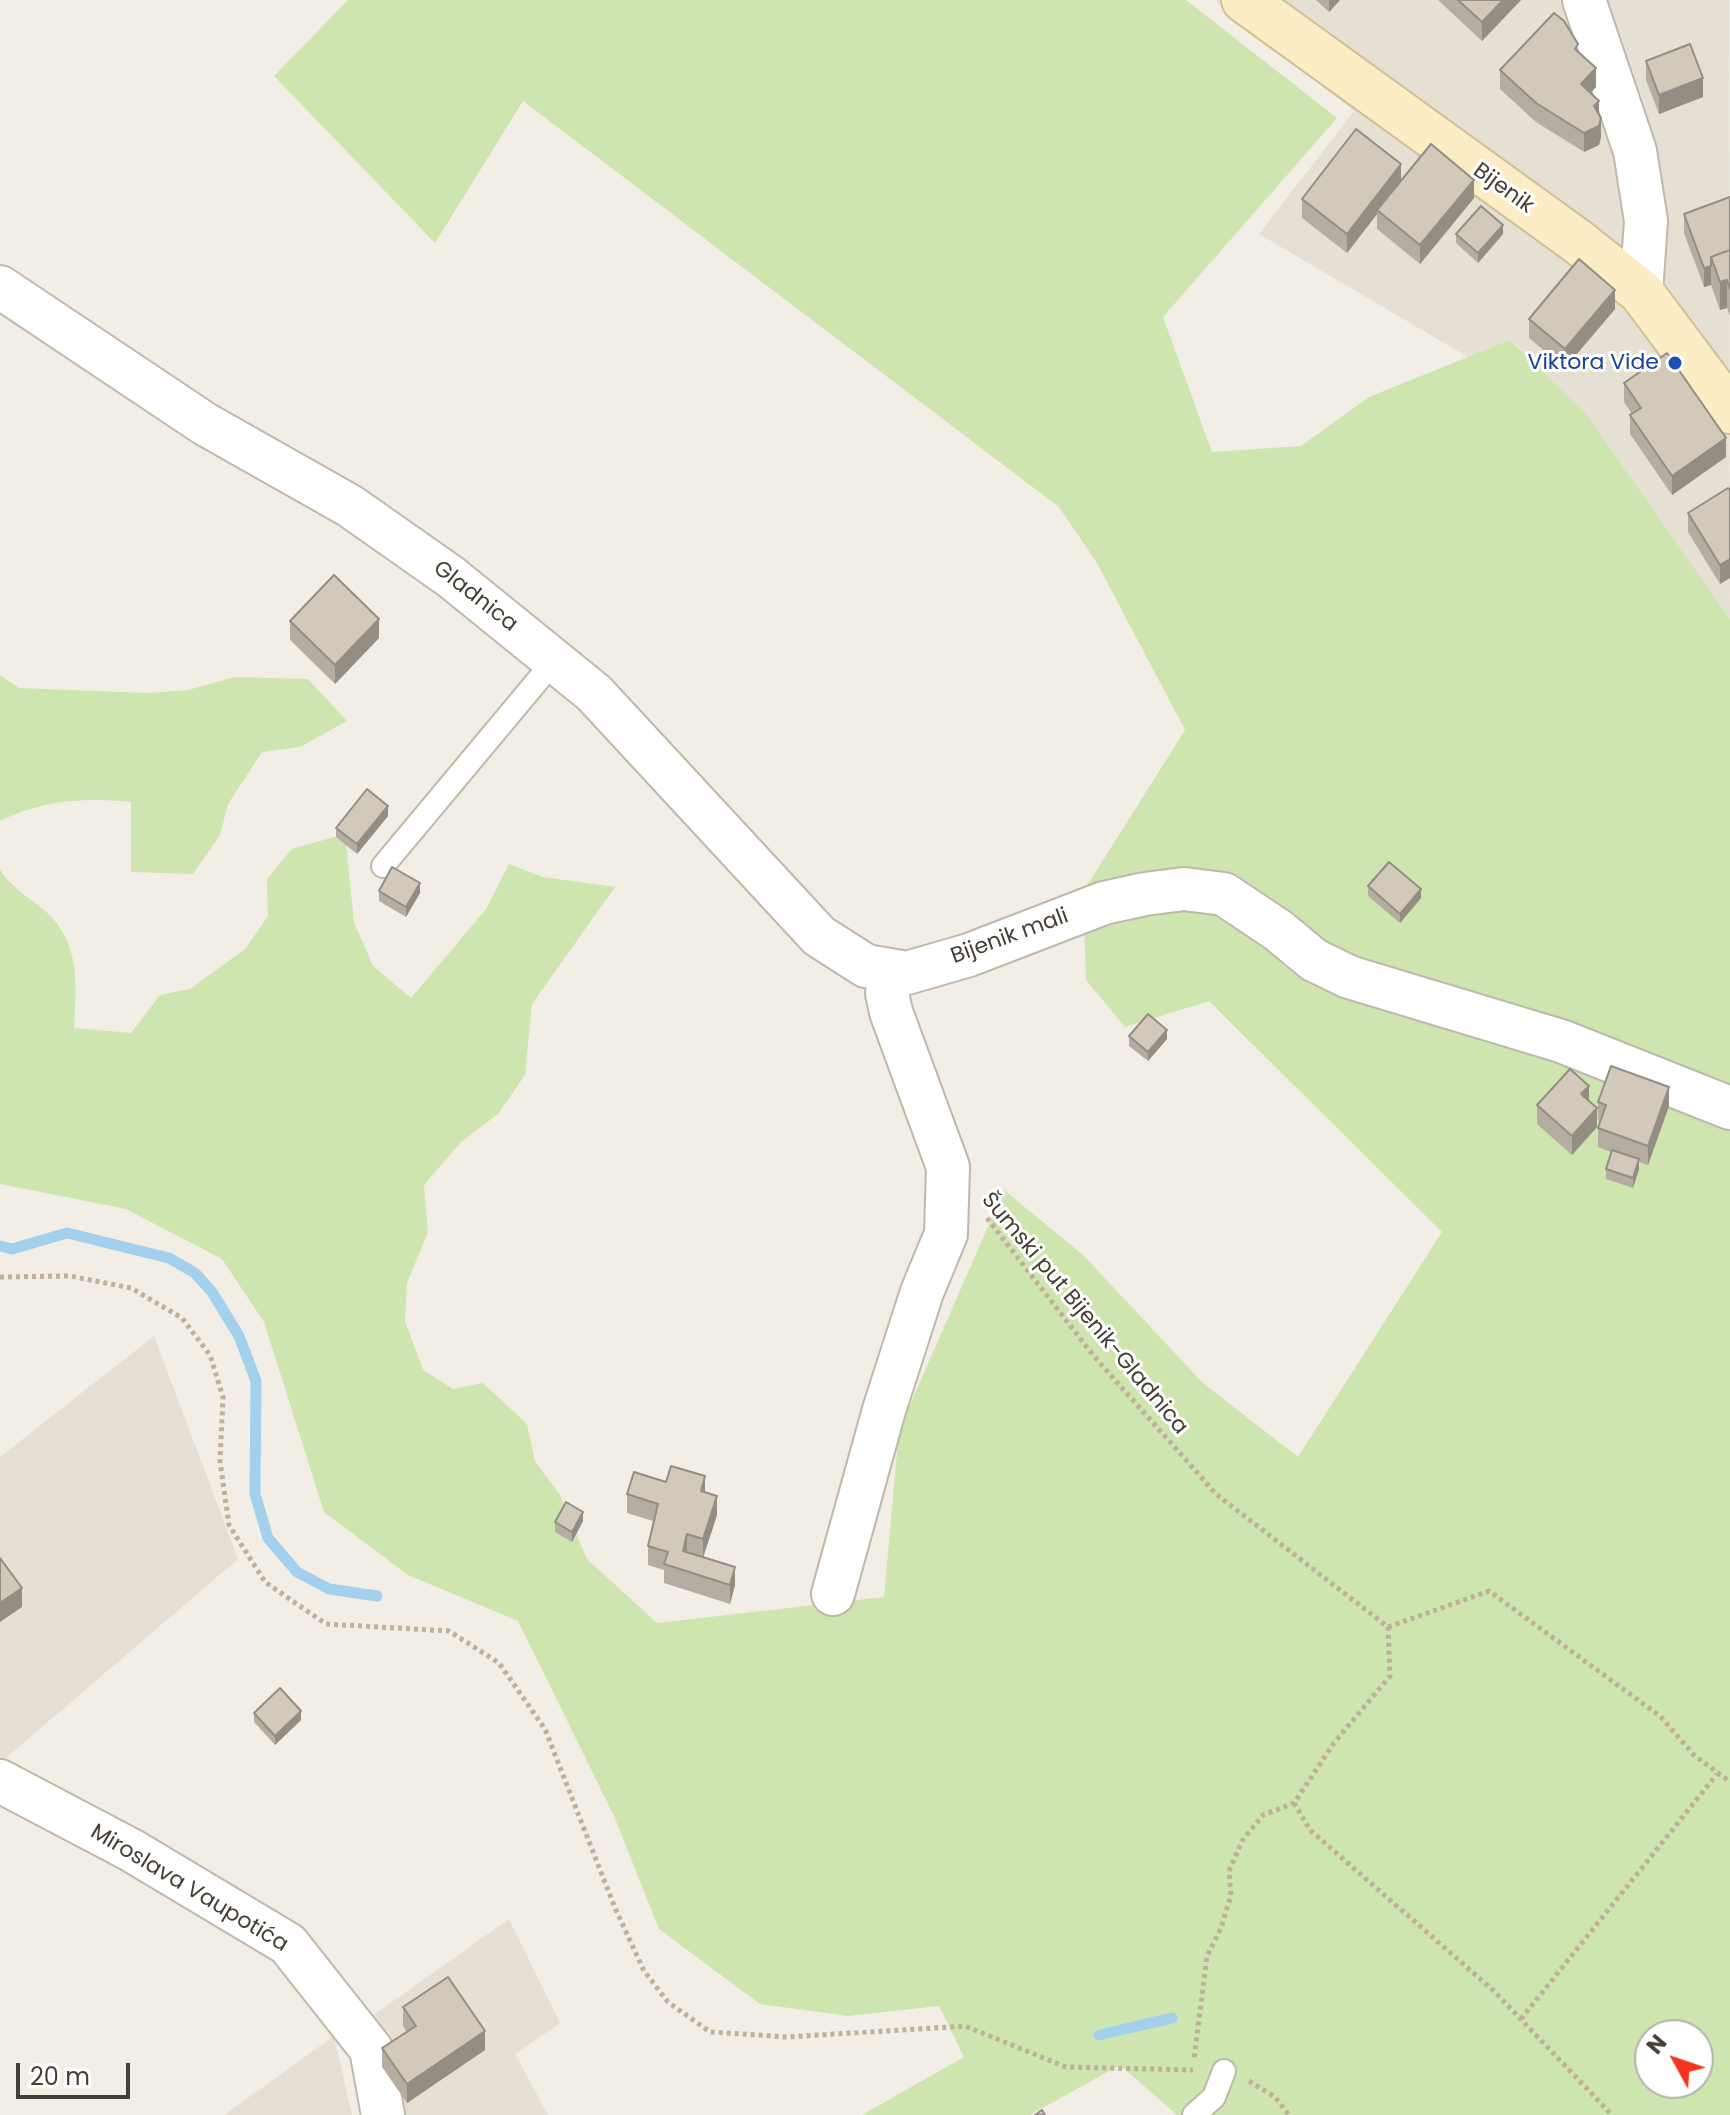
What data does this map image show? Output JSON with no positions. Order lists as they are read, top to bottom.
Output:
{
  "streets": {
    "main road": ["Bijenik"],
    "street": ["Gladnica", "Bijenik mali", "Miroslava Vaupotića"],
    "path": ["Šumski put Bijenik-Gladnica"]
  },
  "crossings": [
    ["Gladnica", "Bijenik mali"]
  ],
  "places": ["Viktora Vide"],
  "scale_bar": "20 m",
  "north": "top left"
}
